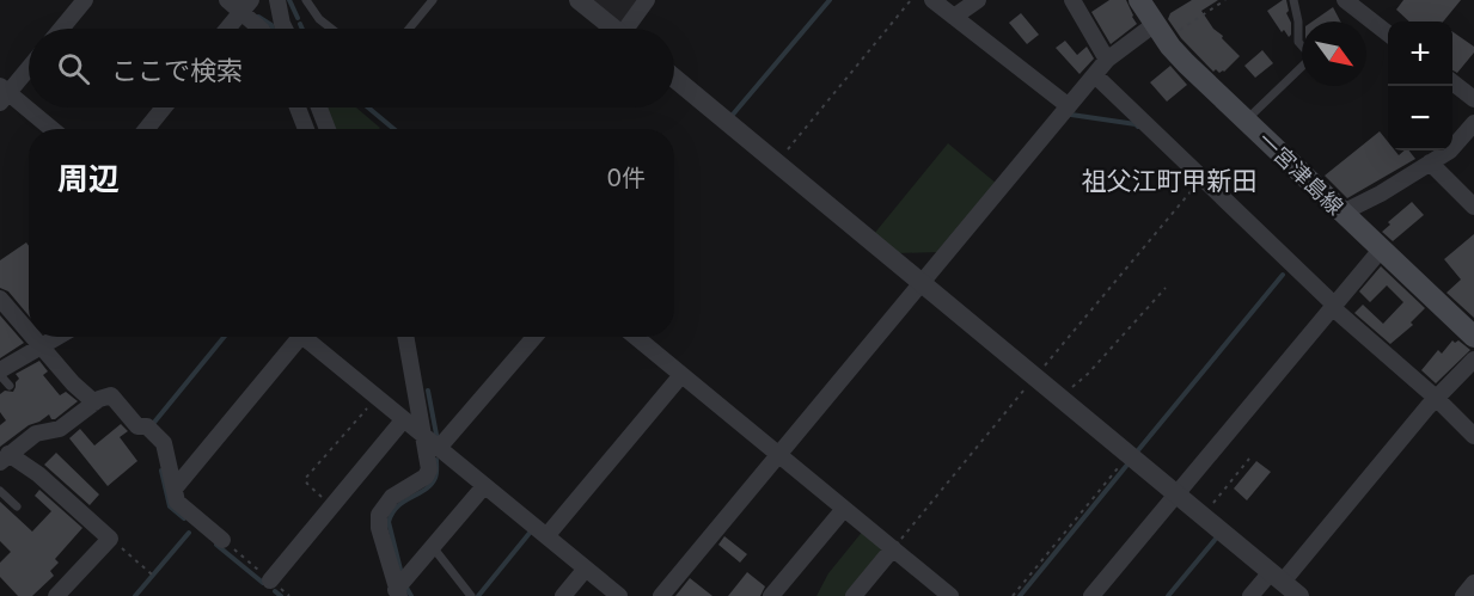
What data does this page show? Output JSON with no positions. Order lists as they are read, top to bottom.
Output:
{
  "streets": {
    "main road": ["一宮津島線"]
  },
  "districts": ["祖父江町甲新田"],
  "north": "bottom right",
  "page": {
    "map_buttons": ["+", "−"],
    "search": "ここで検索",
    "heading": ["周辺", "0件"]
  }
}
